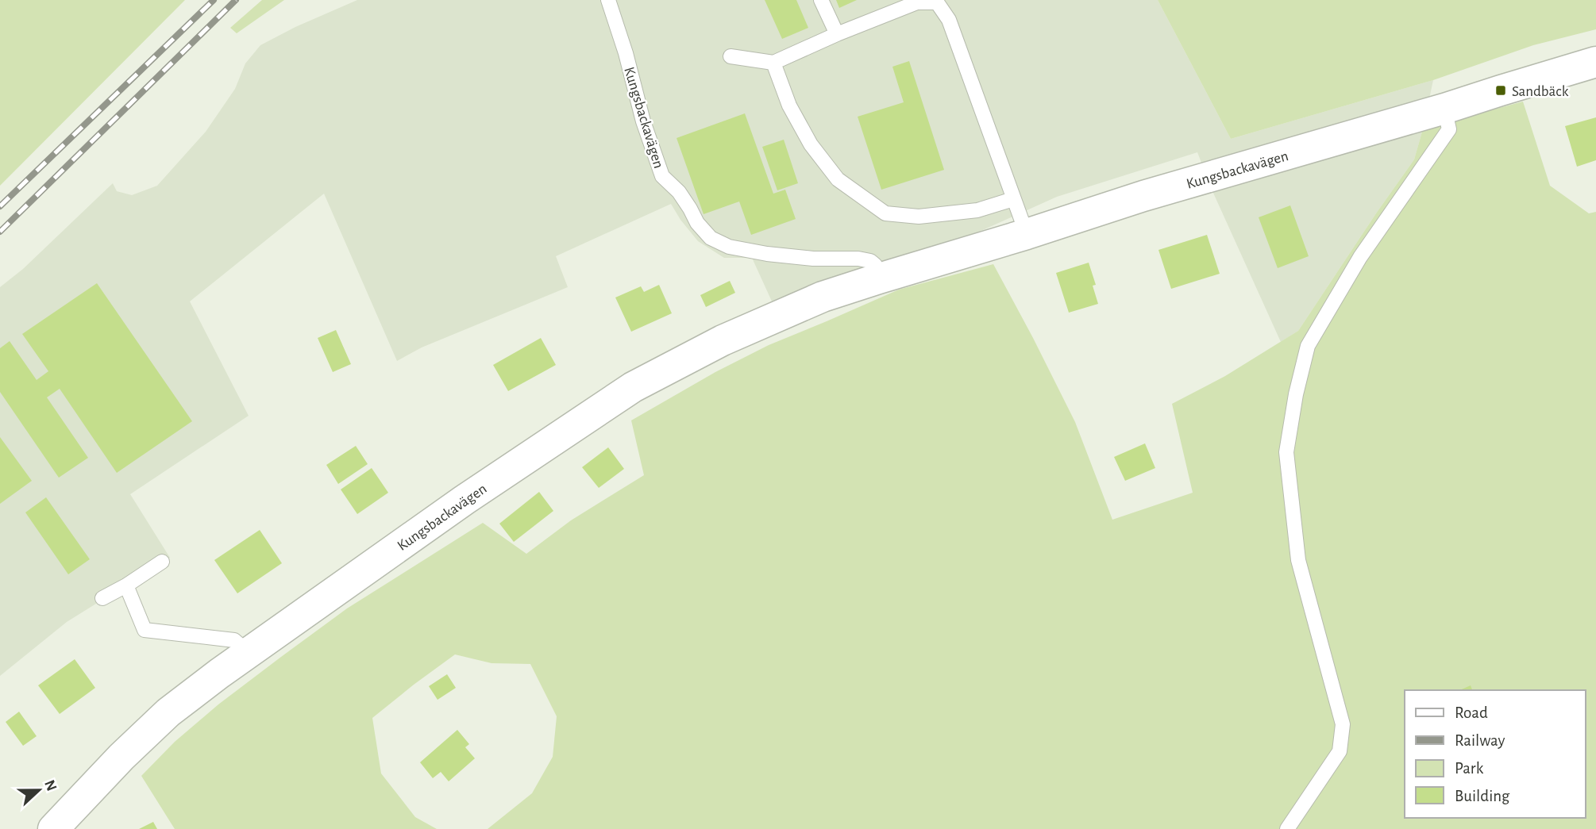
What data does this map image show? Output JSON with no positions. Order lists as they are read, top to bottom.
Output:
{
  "streets": {
    "street": ["Kungsbackavägen"]
  },
  "places": {
    "transit": ["Sandbäck"]
  },
  "legend": [
    "Road",
    "Railway",
    "Park",
    "Building"
  ],
  "north": "right"
}
